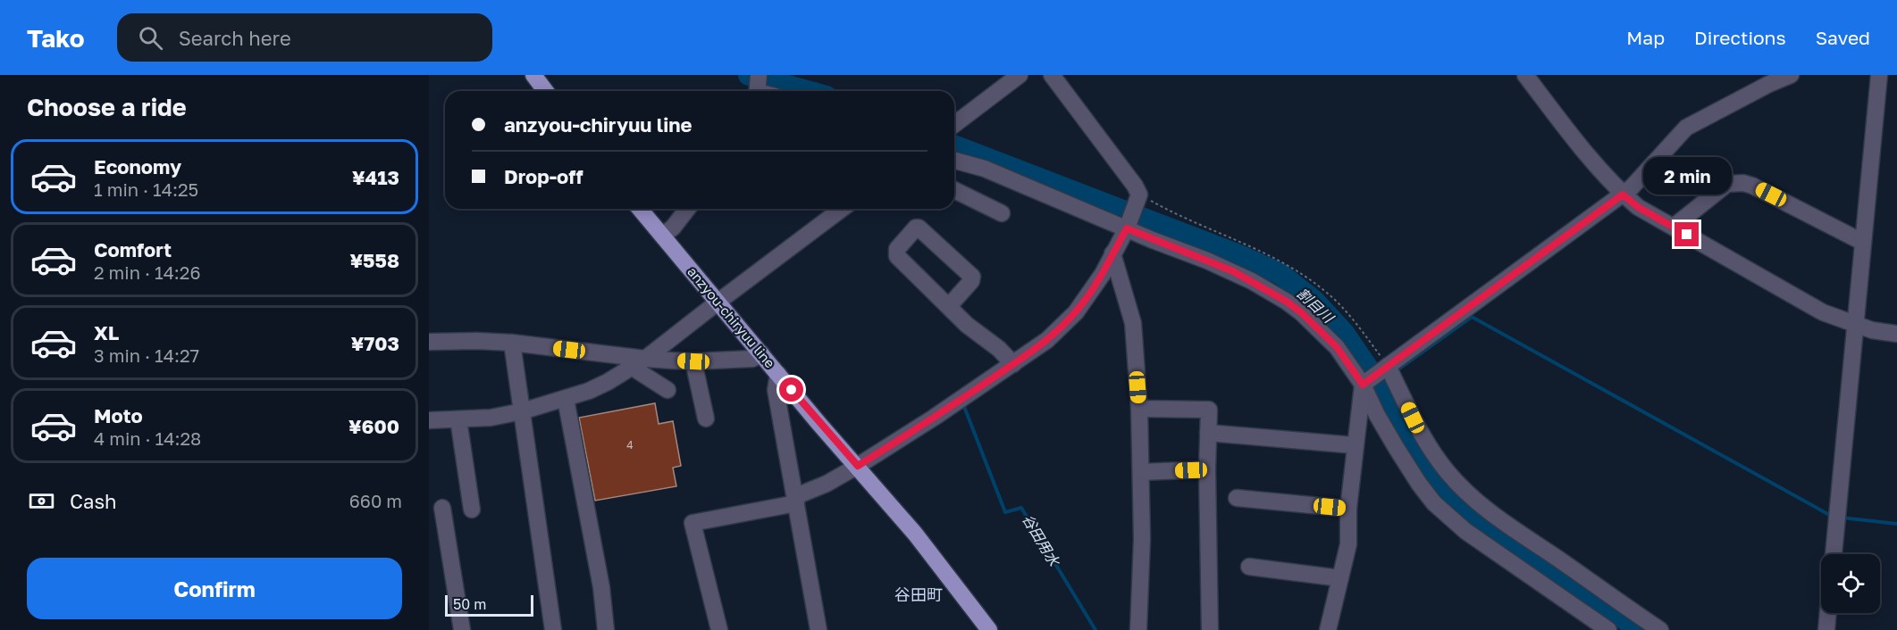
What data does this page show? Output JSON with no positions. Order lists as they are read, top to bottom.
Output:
{
  "streets": {
    "main road": ["anzyou-chiryuu line"]
  },
  "districts": ["谷田町"],
  "water": ["割目川", "谷田用水"],
  "house_numbers": ["4"],
  "scale_bar": "50 m",
  "page": {
    "header": "Tako",
    "search": "Search here",
    "nav": ["Map", "Directions", "Saved"],
    "heading": "Choose a ride",
    "banner": ["anzyou-chiryuu line", "Drop-off"],
    "list": [
      {
        "name": "Economy",
        "note": "1 min · 14:25",
        "value": "¥413"
      },
      {
        "name": "Comfort",
        "note": "2 min · 14:26",
        "value": "¥558"
      },
      {
        "name": "XL",
        "note": "3 min · 14:27",
        "value": "¥703"
      },
      {
        "name": "Moto",
        "note": "4 min · 14:28",
        "value": "¥600"
      }
    ],
    "bubble": "2 min",
    "pay": ["Cash", "660 m"],
    "buttons": "Confirm",
    "scale": "50 m"
  }
}
